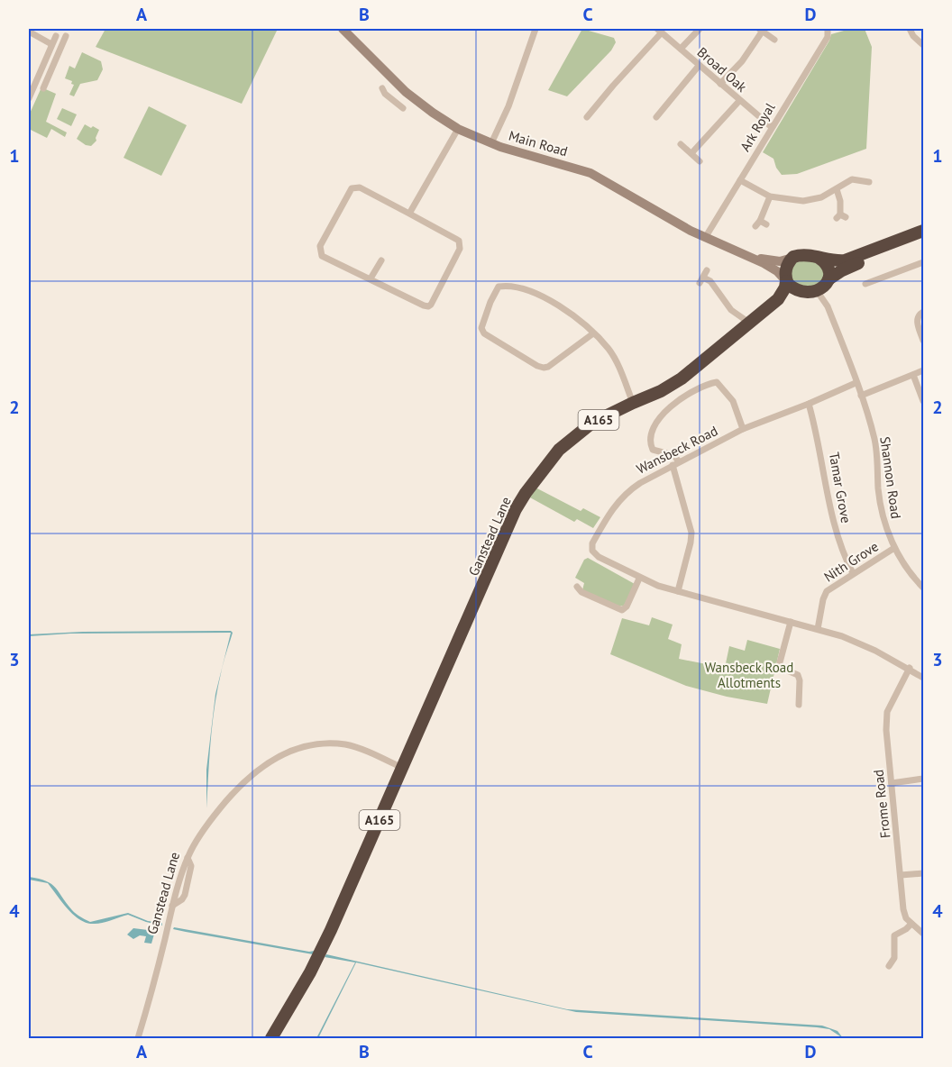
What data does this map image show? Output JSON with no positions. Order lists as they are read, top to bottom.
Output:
{
  "streets": {
    "highway": ["A165", "Ganstead Lane"],
    "main road": ["Main Road"],
    "street": [
      "Broad Oak",
      "Ark Royal",
      "Wansbeck Road",
      "Shannon Road",
      "Tamar Grove",
      "Nith Grove",
      "Frome Road"
    ]
  },
  "crossings": [
    ["Broad Oak", "Ark Royal"],
    ["Ark Royal", "Main Road"],
    ["Main Road", "A165"],
    ["Main Road", "Shannon Road"],
    ["Main Road", "Ganstead Lane"],
    ["A165", "Shannon Road"],
    ["A165", "Ganstead Lane"],
    ["Wansbeck Road", "Shannon Road"],
    ["Wansbeck Road", "Tamar Grove"],
    ["Wansbeck Road", "Nith Grove"],
    ["Wansbeck Road", "Frome Road"],
    ["Shannon Road", "Ganstead Lane"],
    ["Shannon Road", "Nith Grove"],
    ["Tamar Grove", "Nith Grove"]
  ],
  "parks": ["Wansbeck Road Allotments"],
  "grid": {
    "columns": [
      "A",
      "B",
      "C",
      "D"
    ],
    "rows": [
      "1",
      "2",
      "3",
      "4"
    ]
  }
}
